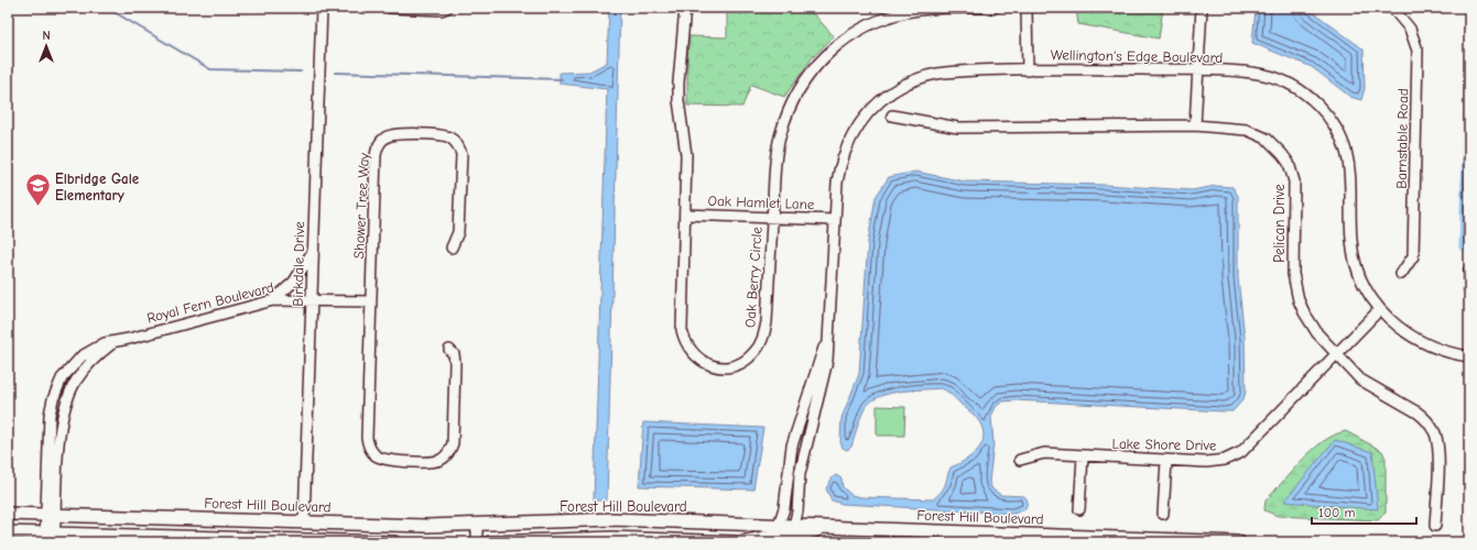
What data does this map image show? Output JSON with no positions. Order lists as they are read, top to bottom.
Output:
{
  "streets": {
    "main road": ["Forest Hill Boulevard"],
    "street": [
      "Wellington's Edge Boulevard",
      "Barnstable Road",
      "Oak Hamlet Lane",
      "Shower Tree Way",
      "Pelican Drive",
      "Birkdale Drive",
      "Oak Berry Circle",
      "Royal Fern Boulevard",
      "Lake Shore Drive"
    ]
  },
  "crossings": [
    ["Wellington's Edge Boulevard", "Oak Hamlet Lane"],
    ["Wellington's Edge Boulevard", "Lake Shore Drive"],
    ["Wellington's Edge Boulevard", "Forest Hill Boulevard"],
    ["Oak Hamlet Lane", "Oak Berry Circle"],
    ["Pelican Drive", "Lake Shore Drive"],
    ["Birkdale Drive", "Royal Fern Boulevard"],
    ["Birkdale Drive", "Forest Hill Boulevard"],
    ["Royal Fern Boulevard", "Forest Hill Boulevard"]
  ],
  "places": {
    "school or university": ["Elbridge Gale Elementary"]
  },
  "scale_bar": "100 m",
  "north": "top"
}
